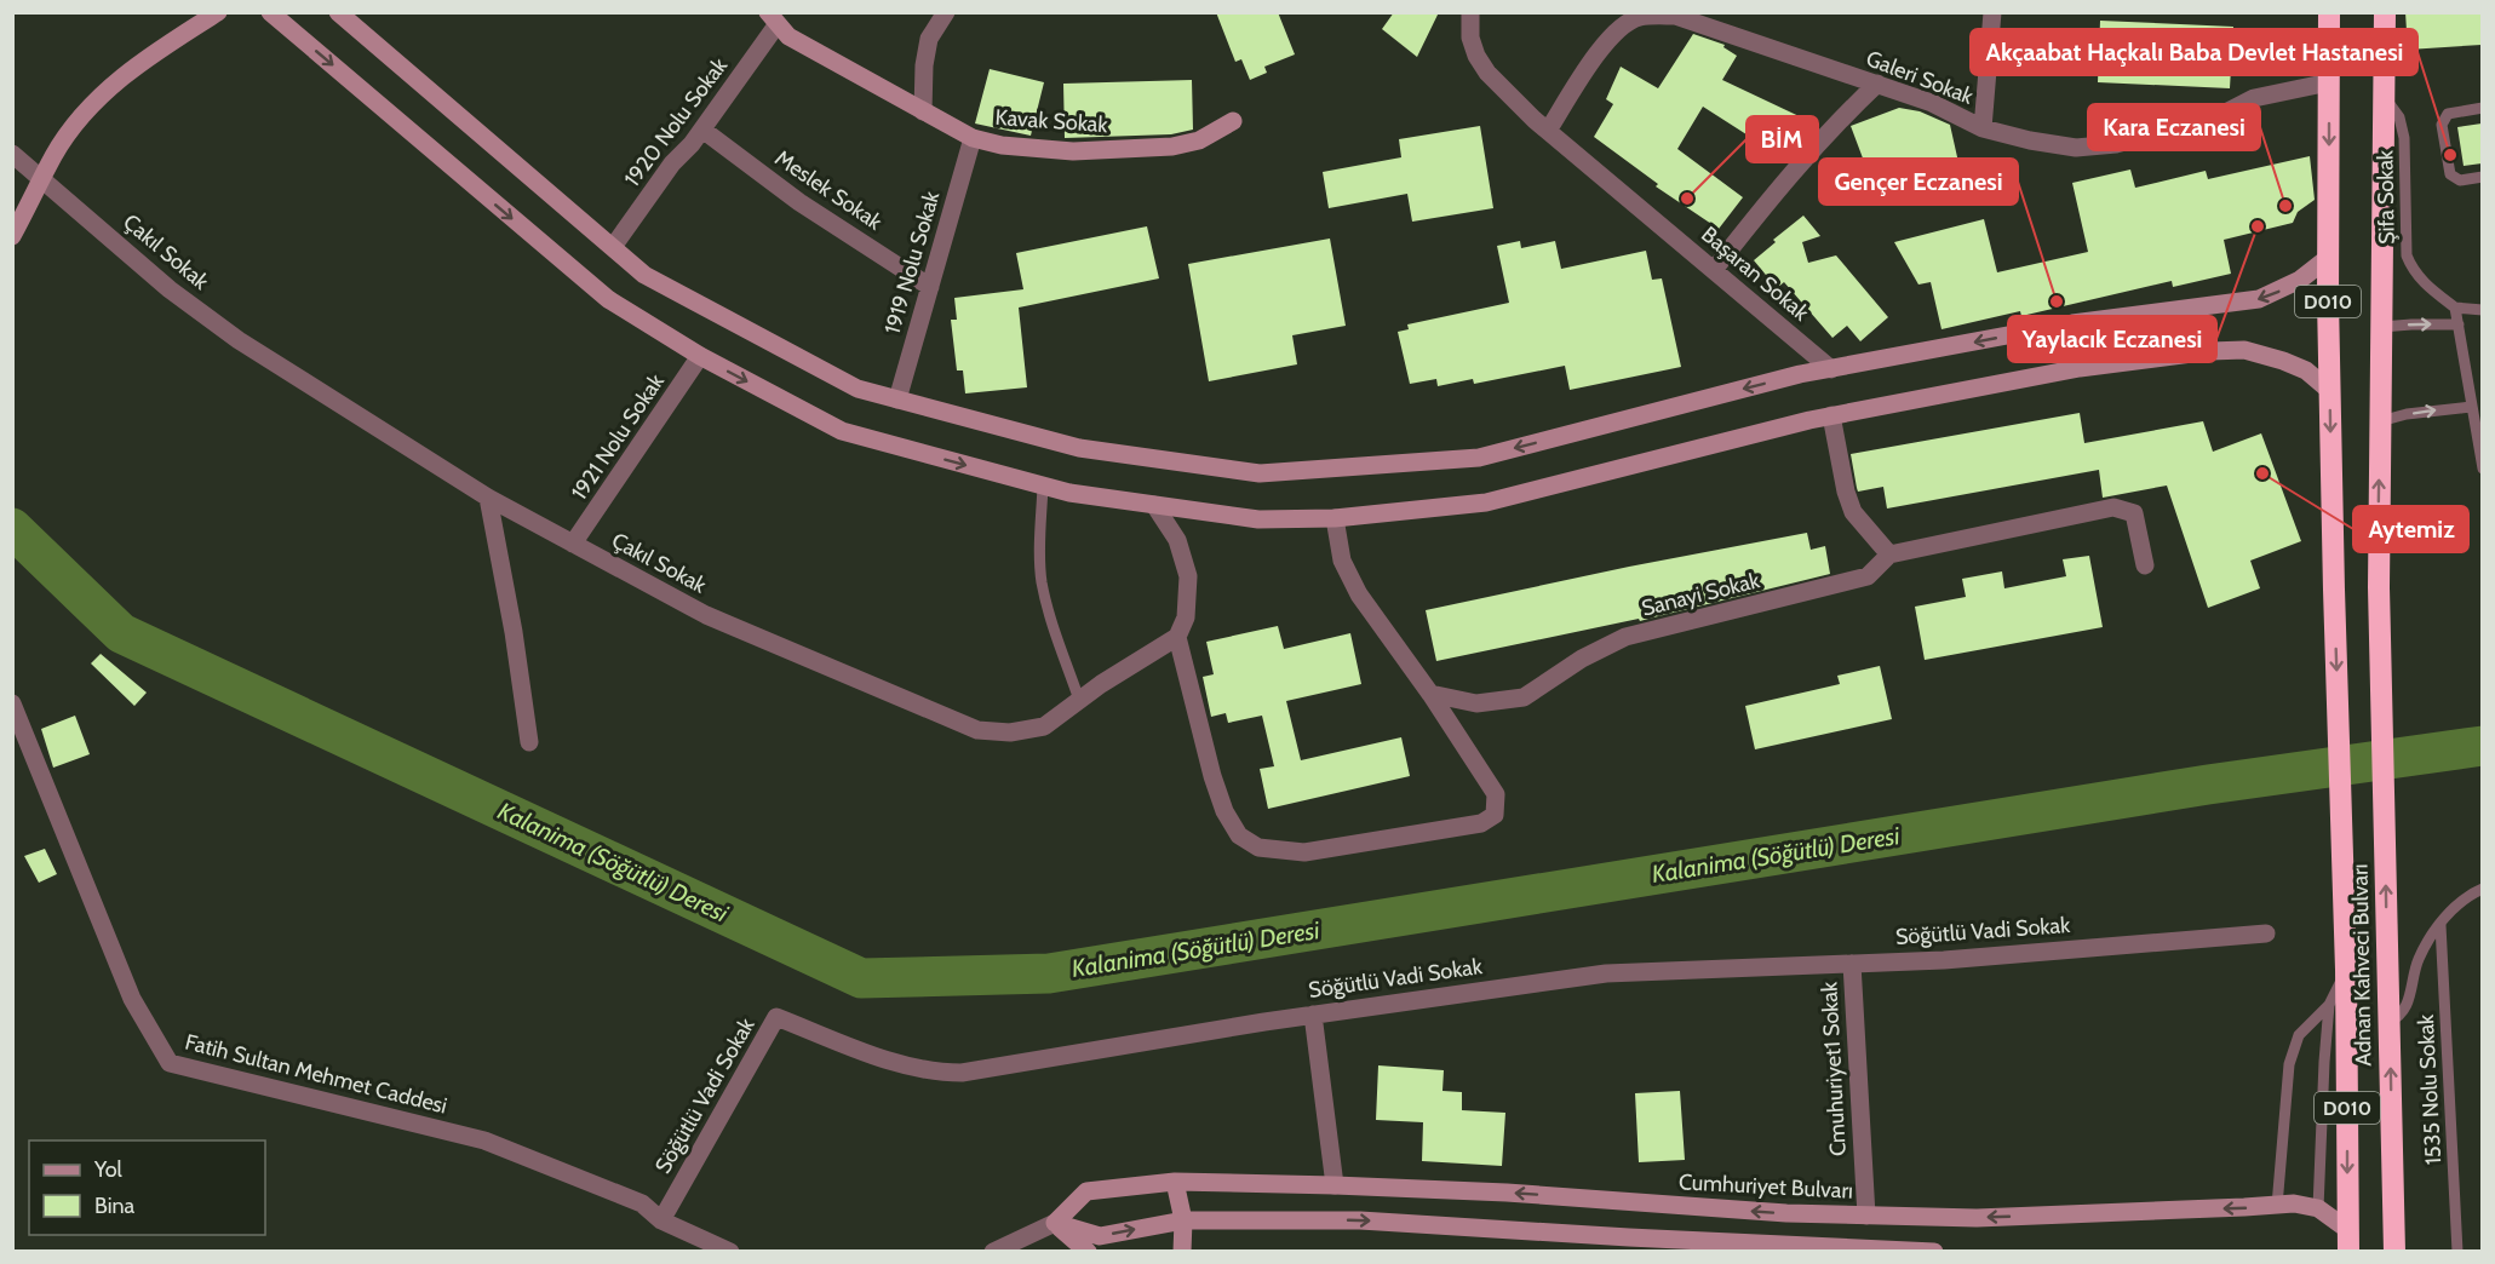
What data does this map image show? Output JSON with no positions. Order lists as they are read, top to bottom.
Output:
{
  "streets": {
    "highway": ["D010", "Adnan Kahveci Bulvarı"],
    "main road": ["Kavak Sokak", "Cumhuriyet Bulvarı"],
    "street": [
      "Galeri Sokak",
      "1920 Nolu Sokak",
      "Meslek Sokak",
      "Çakıl Sokak",
      "1919 Nolu Sokak",
      "Başaran Sokak",
      "1921 Nolu Sokak",
      "Sanayi Sokak",
      "Söğütlü Vadi Sokak",
      "Cmuhuriyet1 Sokak",
      "Fatih Sultan Mehmet Caddesi"
    ],
    "lane": ["Şifa Sokak", "1535 Nolu Sokak"]
  },
  "crossings": [
    ["Galeri Sokak", "Başaran Sokak"],
    ["Galeri Sokak", "D010"],
    ["Kavak Sokak", "1920 Nolu Sokak"],
    ["Kavak Sokak", "1919 Nolu Sokak"],
    ["1920 Nolu Sokak", "Meslek Sokak"],
    ["Meslek Sokak", "1919 Nolu Sokak"],
    ["Şifa Sokak", "D010"],
    ["Çakıl Sokak", "1921 Nolu Sokak"],
    ["D010", "Adnan Kahveci Bulvarı"],
    ["Söğütlü Vadi Sokak", "Cmuhuriyet1 Sokak"],
    ["Söğütlü Vadi Sokak", "Fatih Sultan Mehmet Caddesi"],
    ["Cmuhuriyet1 Sokak", "Cumhuriyet Bulvarı"]
  ],
  "water": ["Kalanima (Söğütlü) Deresi"],
  "places": [
    "Akçaabat Haçkalı Baba Devlet Hastanesi",
    "BİM",
    "Kara Eczanesi",
    "Yaylacık Eczanesi",
    "Gençer Eczanesi",
    "Aytemiz"
  ],
  "legend": ["Yol", "Bina"]
}
